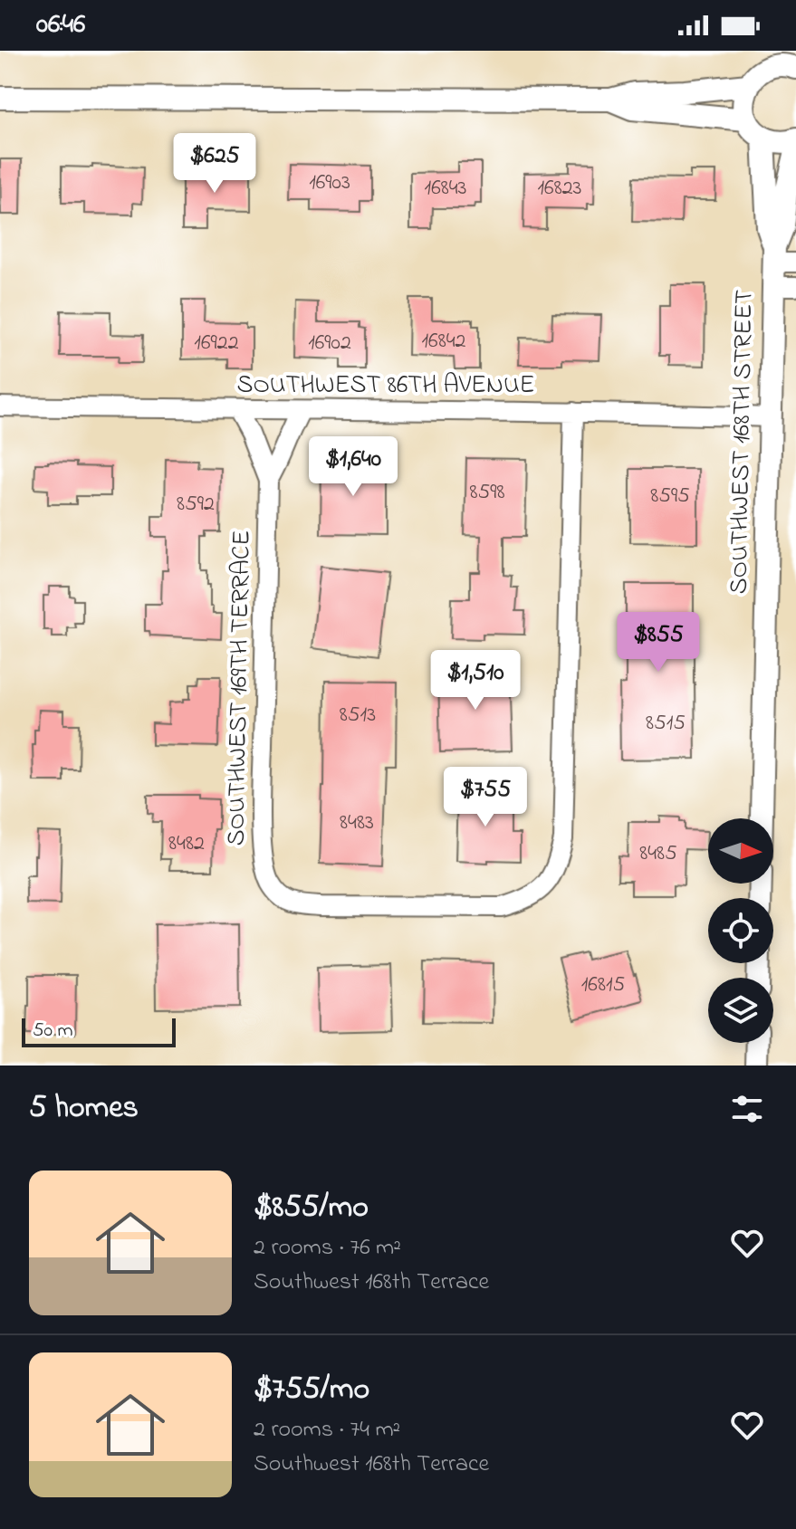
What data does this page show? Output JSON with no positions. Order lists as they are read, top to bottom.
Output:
{
  "streets": {
    "street": ["SOUTHWEST 86TH AVENUE", "SOUTHWEST 168TH STREET", "SOUTHWEST 169TH TERRACE"]
  },
  "crossings": [
    ["SOUTHWEST 86TH AVENUE", "SOUTHWEST 168TH STREET"],
    ["SOUTHWEST 86TH AVENUE", "SOUTHWEST 169TH TERRACE"]
  ],
  "house_numbers": [
    "16903",
    "16843",
    "16823",
    "16842",
    "16922",
    "16902",
    "8598",
    "8595",
    "8592",
    "8513",
    "8515",
    "8483",
    "8482",
    "8485",
    "16815"
  ],
  "scale_bar": "50 m",
  "north": "right",
  "page": {
    "status": "06:46",
    "price": [
      "$625",
      "$1,640",
      "$855",
      "$1,510",
      "$755"
    ],
    "scale": "50 m",
    "heading": "5 homes",
    "list": [
      {
        "name": "$855/mo",
        "note": "2 rooms · 76 m² · Southwest 168th Terrace"
      },
      {
        "name": "$755/mo",
        "note": "2 rooms · 74 m² · Southwest 168th Terrace"
      }
    ]
  }
}
